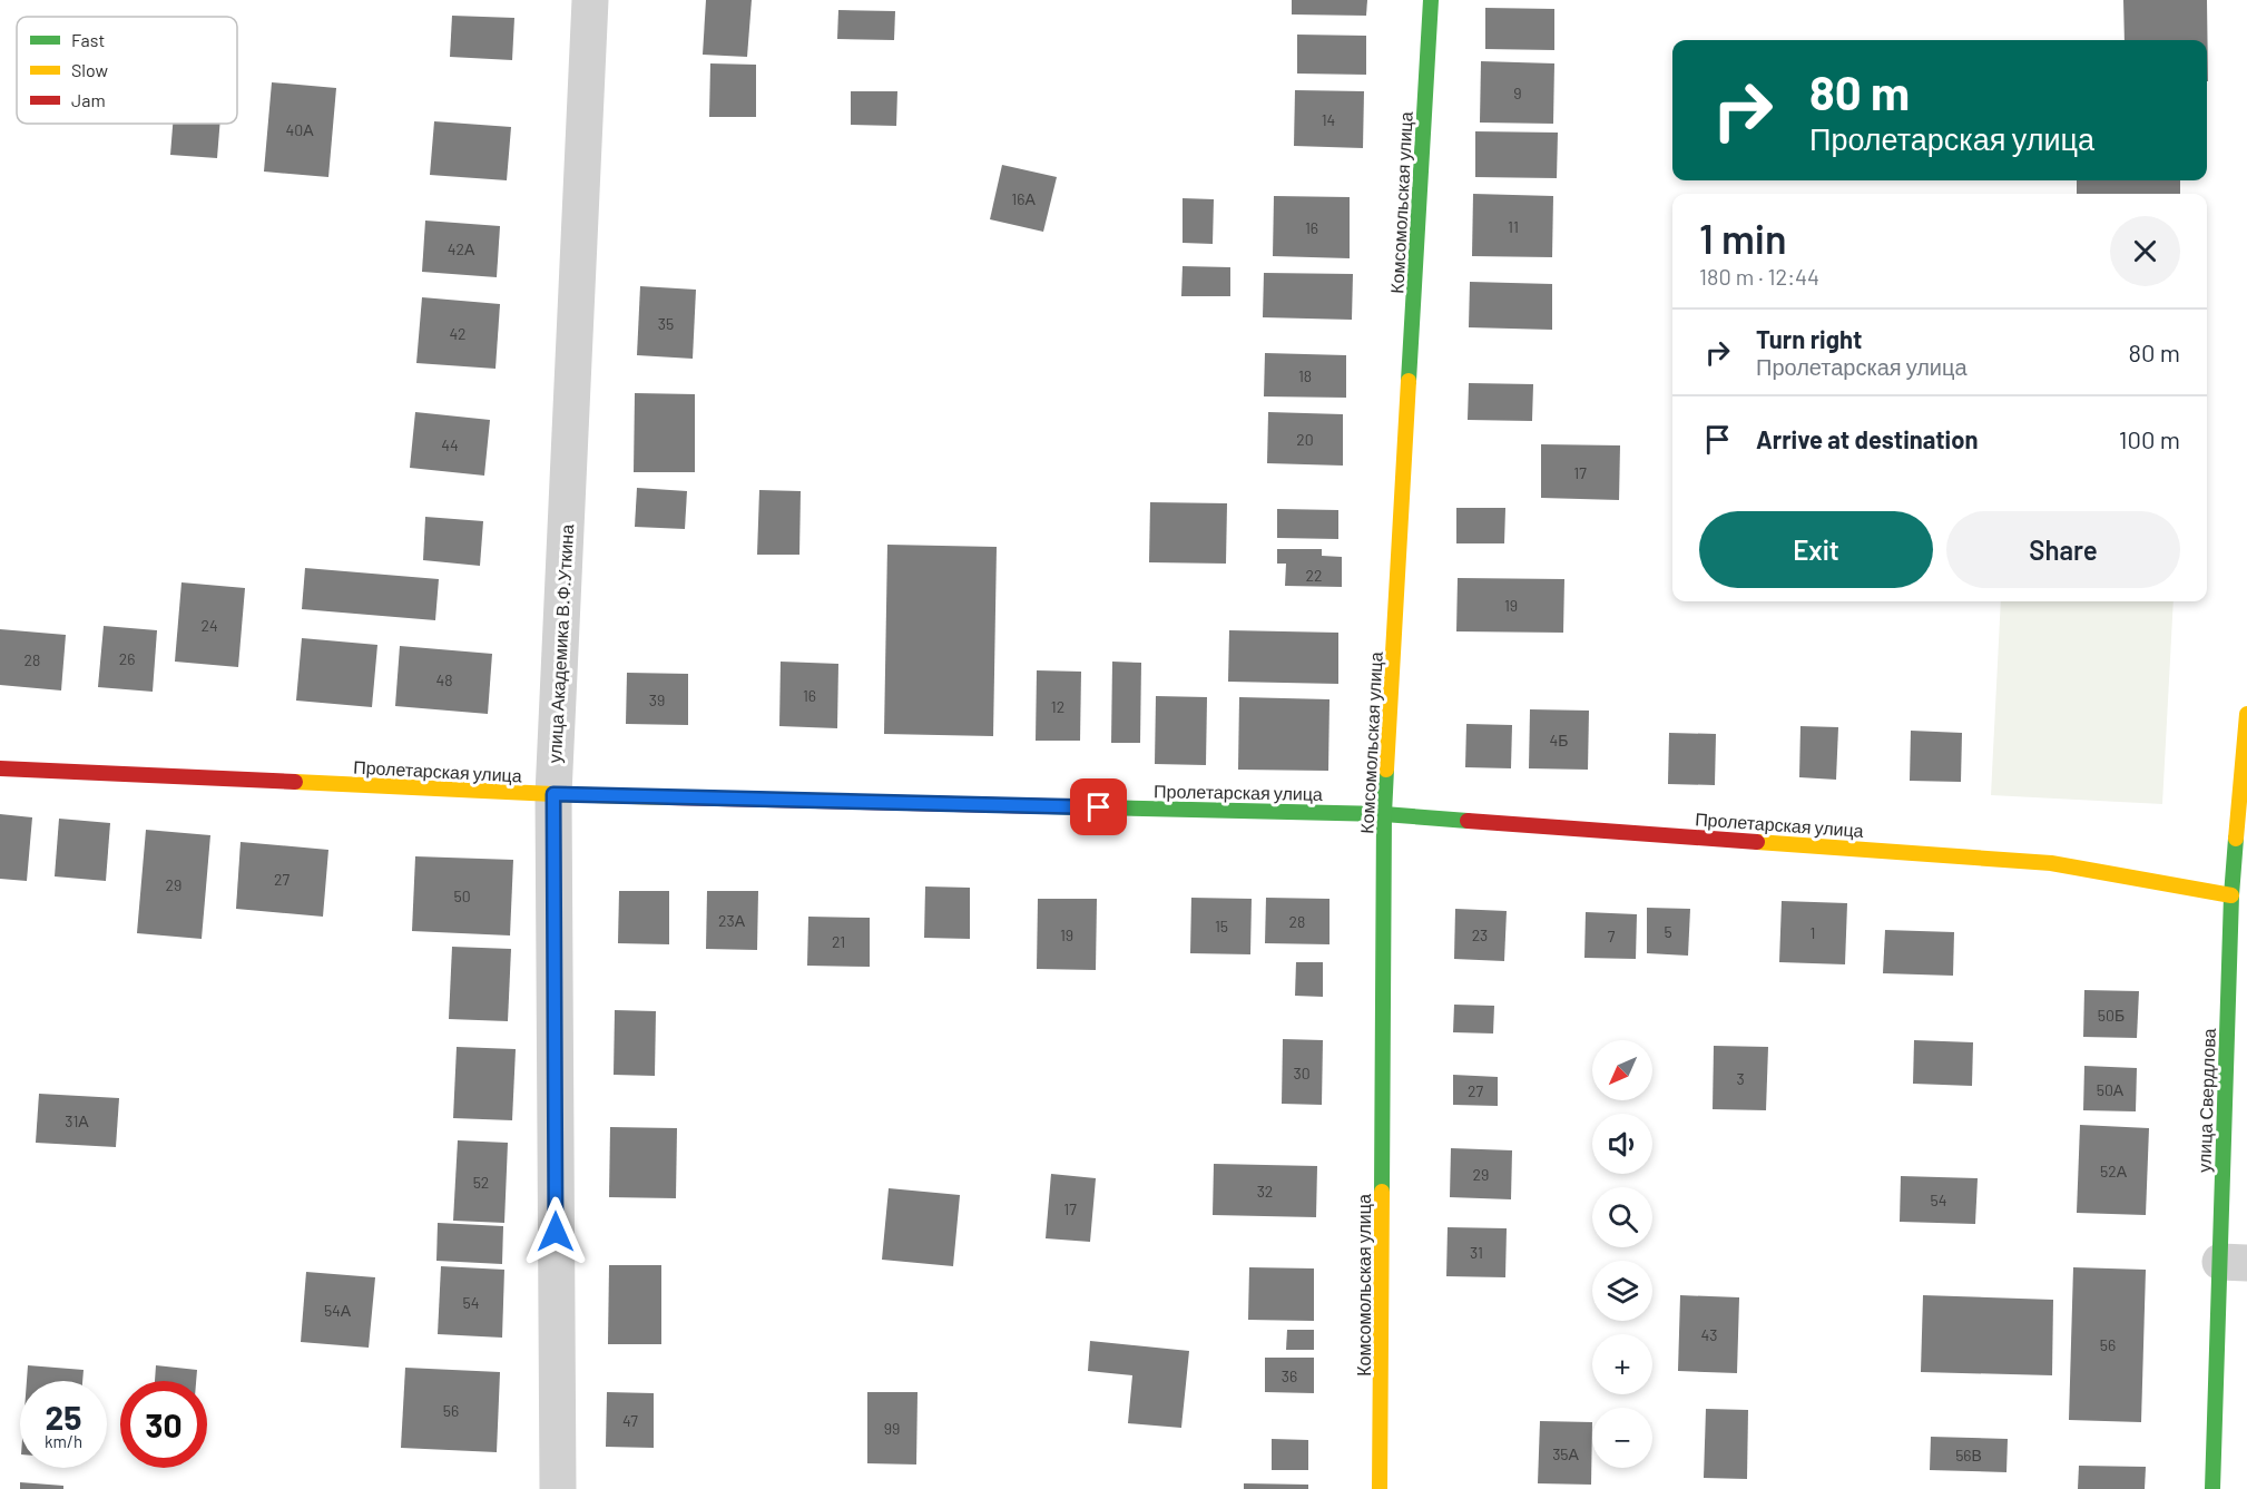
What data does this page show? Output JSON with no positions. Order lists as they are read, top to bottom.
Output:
{
  "streets": {
    "main road": ["Комсомольская улица", "Пролетарская улица", "улица Свердлова"],
    "street": ["улица Академика В.Ф.Уткина"]
  },
  "crossings": [
    ["Комсомольская улица", "Пролетарская улица"],
    ["улица Академика В.Ф.Уткина", "Пролетарская улица"],
    ["Пролетарская улица", "улица Свердлова"]
  ],
  "house_numbers": [
    "9",
    "14",
    "40А",
    "16А",
    "11",
    "16",
    "42А",
    "35",
    "42",
    "18",
    "20",
    "44",
    "17",
    "22",
    "19",
    "24",
    "26",
    "28",
    "48",
    "16",
    "39",
    "12",
    "4Б",
    "27",
    "29",
    "50",
    "23А",
    "28",
    "15",
    "5",
    "1",
    "19",
    "23",
    "7",
    "21",
    "50Б",
    "30",
    "3",
    "50А",
    "27",
    "31А",
    "52А",
    "29",
    "52",
    "32",
    "54",
    "17",
    "31",
    "54",
    "54А",
    "43",
    "56",
    "36",
    "56",
    "47",
    "99",
    "35А",
    "56В"
  ],
  "legend": ["Fast", "Slow", "Jam"],
  "north": "bottom left",
  "page": {
    "turn": ["80 m", "Пролетарская улица"],
    "heading": ["1 min", "180 m · 12:44"],
    "list": [
      {
        "name": "Turn right",
        "note": "Пролетарская улица",
        "value": "80 m"
      },
      {
        "name": "Arrive at destination",
        "value": "100 m"
      }
    ],
    "buttons": ["Exit", "Share"],
    "map_buttons": ["+", "−"],
    "speed": "25 km/h",
    "limit": "30"
  }
}
